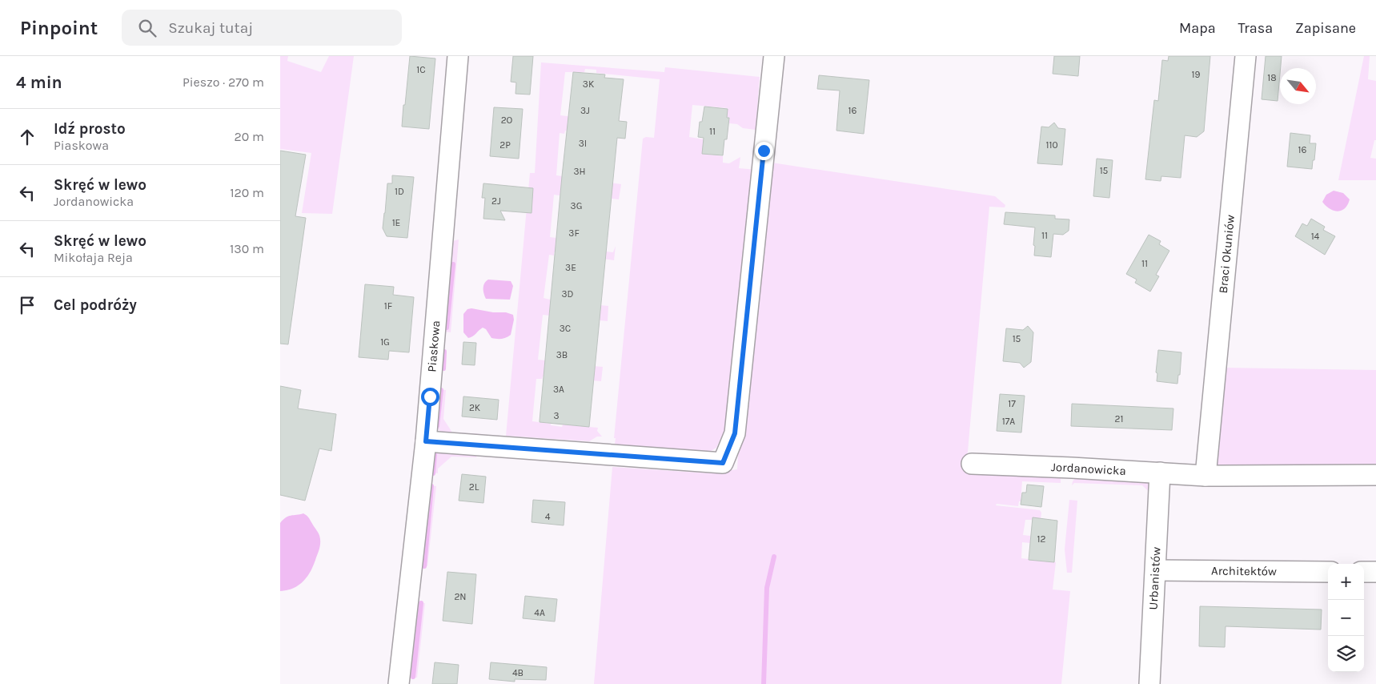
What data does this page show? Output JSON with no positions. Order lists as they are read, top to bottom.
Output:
{
  "streets": {
    "street": [
      "Braci Okuniów",
      "Piaskowa",
      "Jordanowicka",
      "Architektów",
      "Urbanistów"
    ]
  },
  "crossings": [
    ["Braci Okuniów", "Jordanowicka"],
    ["Jordanowicka", "Urbanistów"],
    ["Architektów", "Urbanistów"]
  ],
  "house_numbers": [
    "1C",
    "19",
    "18",
    "3K",
    "3J",
    "16",
    "2O",
    "11",
    "3I",
    "2P",
    "110",
    "16",
    "15",
    "3H",
    "1D",
    "2J",
    "3G",
    "1E",
    "3F",
    "11",
    "14",
    "11",
    "3E",
    "3D",
    "1F",
    "3C",
    "15",
    "1G",
    "3B",
    "3A",
    "17",
    "2K",
    "3",
    "21",
    "17A",
    "2L",
    "4",
    "12",
    "2N",
    "4A",
    "4B"
  ],
  "north": "bottom right",
  "page": {
    "header": "Pinpoint",
    "search": "Szukaj tutaj",
    "nav": ["Mapa", "Trasa", "Zapisane"],
    "heading": ["4 min", "Pieszo · 270 m"],
    "list": [
      ["Idź prosto", "Piaskowa", "20 m"],
      ["Skręć w lewo", "Jordanowicka", "120 m"],
      ["Skręć w lewo", "Mikołaja Reja", "130 m"],
      "Cel podróży"
    ],
    "map_buttons": ["+", "−"]
  }
}
